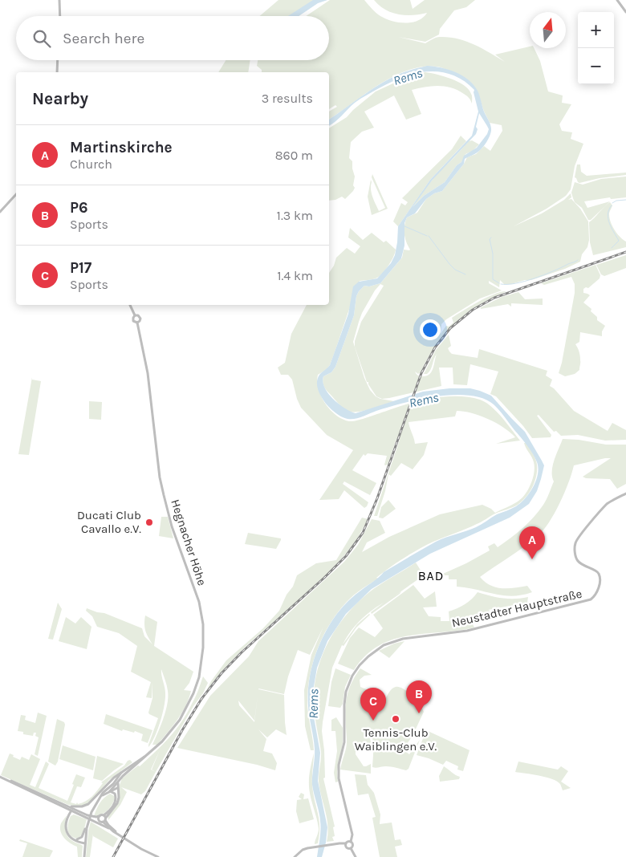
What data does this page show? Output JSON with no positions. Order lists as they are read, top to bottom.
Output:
{
  "streets": {
    "main road": ["Hegnacher Höhe", "Neustadter Hauptstraße"]
  },
  "districts": ["BAD"],
  "water": ["Rems"],
  "places": ["Ducati Club Cavallo e.V.", "Tennis-Club Waiblingen e.V."],
  "north": "top",
  "page": {
    "map_buttons": ["+", "−"],
    "search": "Search here",
    "heading": ["Nearby", "3 results"],
    "list": [
      {
        "mark": "A",
        "name": "Martinskirche",
        "note": "Church",
        "value": "860 m"
      },
      {
        "mark": "B",
        "name": "P6",
        "note": "Sports",
        "value": "1.3 km"
      },
      {
        "mark": "C",
        "name": "P17",
        "note": "Sports",
        "value": "1.4 km"
      }
    ],
    "pins": ["A", "B", "C"]
  }
}
